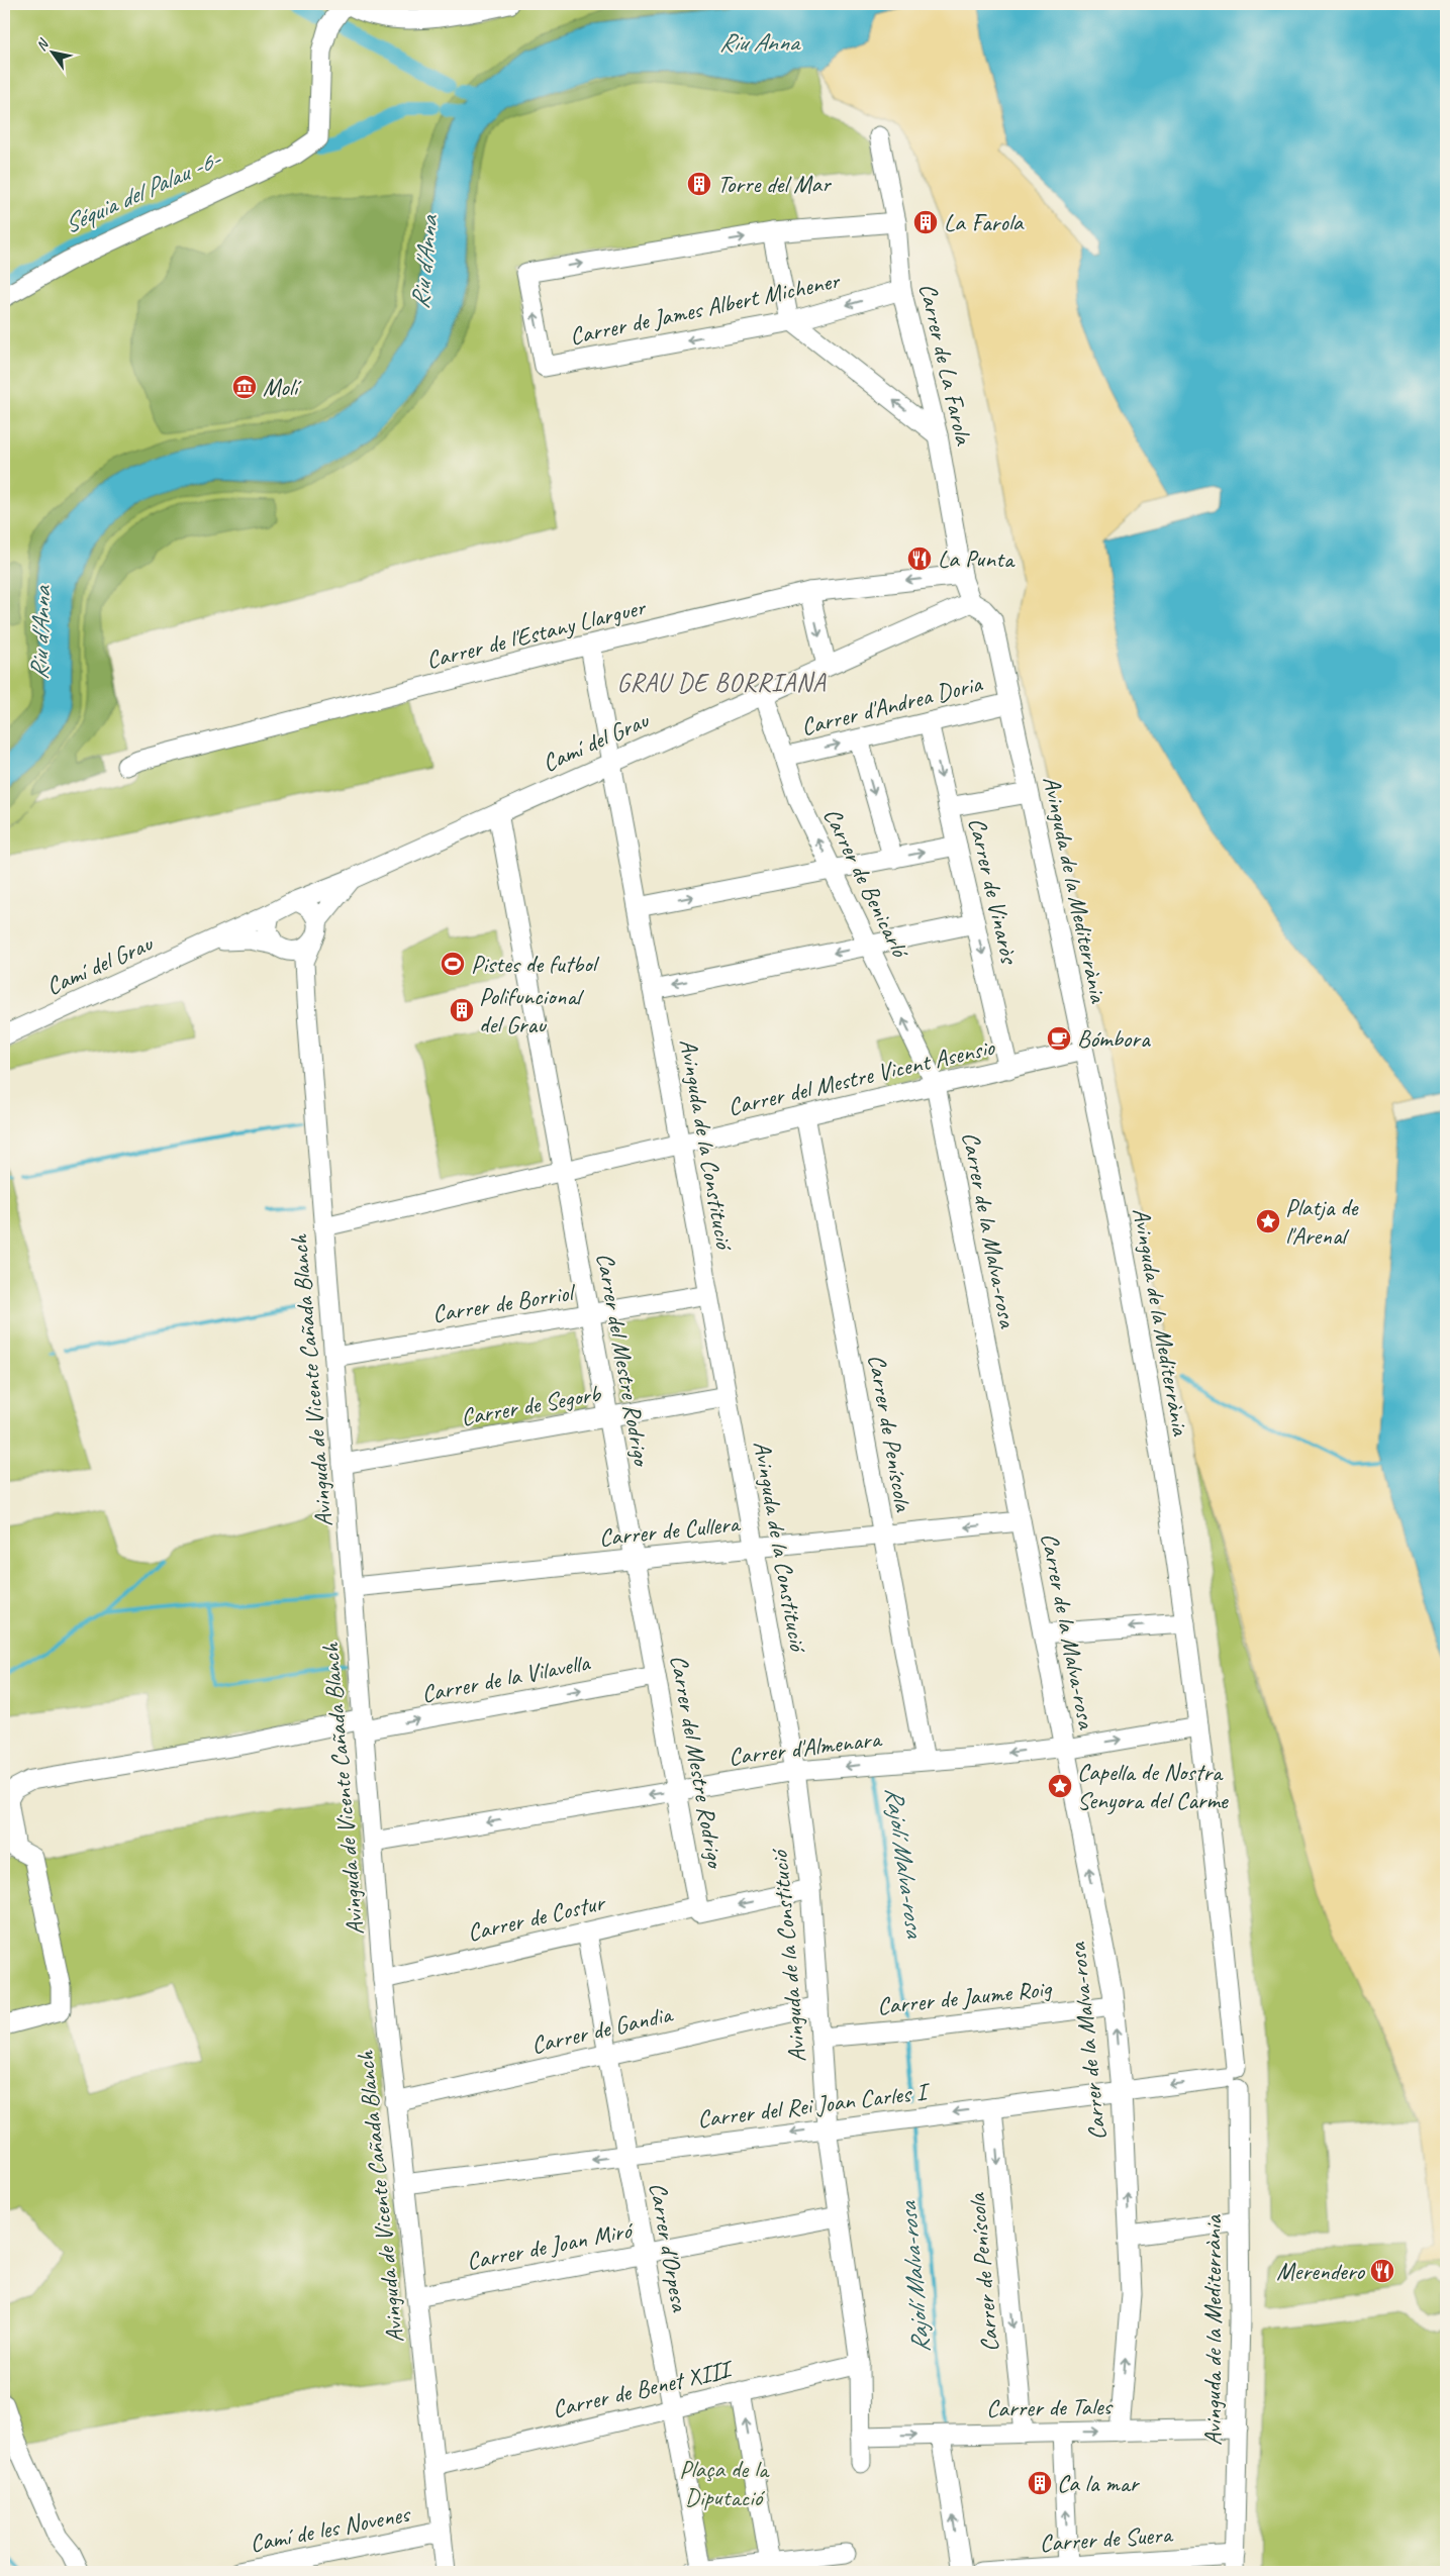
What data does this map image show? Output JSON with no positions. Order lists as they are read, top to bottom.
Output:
{
  "streets": {
    "street": [
      "Carrer de James Albert Michener",
      "Carrer de La Farola",
      "Carrer de l'Estany Llarguer",
      "Carrer d'Andrea Doria",
      "Camí del Grau",
      "Carrer de Benicarló",
      "Avinguda de la Mediterrània",
      "Carrer de Vinaròs",
      "Carrer del Mestre Vicent Asensio",
      "Avinguda de la Constitució",
      "Carrer de la Malva-rosa",
      "Carrer de Borriol",
      "Carrer del Mestre Rodrigo",
      "Avinguda de Vicente Cañada Blanch",
      "Carrer de Segorb",
      "Carrer de Peníscola",
      "Carrer de Cullera",
      "Carrer de la Vilavella",
      "Carrer d'Almenara",
      "Carrer de Costur",
      "Carrer de Jaume Roig",
      "Carrer de Gandia",
      "Carrer del Rei Joan Carles I",
      "Carrer de Joan Miró",
      "Carrer d'Orpesa",
      "Carrer de Benet XIII",
      "Carrer de Tales",
      "Camí de les Novenes",
      "Carrer de Suera"
    ]
  },
  "crossings": [
    ["Carrer de James Albert Michener", "Carrer de La Farola"],
    ["Carrer de La Farola", "Carrer de l'Estany Llarguer"],
    ["Carrer de La Farola", "Camí del Grau"],
    ["Carrer de La Farola", "Avinguda de la Mediterrània"],
    ["Carrer de l'Estany Llarguer", "Avinguda de la Constitució"],
    ["Carrer d'Andrea Doria", "Carrer de Benicarló"],
    ["Carrer d'Andrea Doria", "Avinguda de la Mediterrània"],
    ["Carrer d'Andrea Doria", "Carrer de Vinaròs"],
    ["Camí del Grau", "Carrer de Benicarló"],
    ["Camí del Grau", "Avinguda de la Mediterrània"],
    ["Camí del Grau", "Avinguda de la Constitució"],
    ["Camí del Grau", "Carrer del Mestre Rodrigo"],
    ["Camí del Grau", "Avinguda de Vicente Cañada Blanch"],
    ["Carrer de Benicarló", "Carrer del Mestre Vicent Asensio"],
    ["Carrer de Benicarló", "Carrer de la Malva-rosa"],
    ["Avinguda de la Mediterrània", "Carrer del Mestre Vicent Asensio"],
    ["Avinguda de la Mediterrània", "Carrer d'Almenara"],
    ["Avinguda de la Mediterrània", "Carrer del Rei Joan Carles I"],
    ["Avinguda de la Mediterrània", "Carrer de Tales"],
    ["Avinguda de la Mediterrània", "Carrer de Suera"],
    ["Carrer de Vinaròs", "Carrer del Mestre Vicent Asensio"],
    ["Carrer del Mestre Vicent Asensio", "Avinguda de la Constitució"],
    ["Carrer del Mestre Vicent Asensio", "Carrer de la Malva-rosa"],
    ["Carrer del Mestre Vicent Asensio", "Carrer del Mestre Rodrigo"],
    ["Carrer del Mestre Vicent Asensio", "Avinguda de Vicente Cañada Blanch"],
    ["Carrer del Mestre Vicent Asensio", "Carrer de Peníscola"],
    ["Avinguda de la Constitució", "Carrer de Borriol"],
    ["Avinguda de la Constitució", "Carrer de Segorb"],
    ["Avinguda de la Constitució", "Carrer de Cullera"],
    ["Avinguda de la Constitució", "Carrer d'Almenara"],
    ["Avinguda de la Constitució", "Carrer de Costur"],
    ["Avinguda de la Constitució", "Carrer de Jaume Roig"],
    ["Avinguda de la Constitució", "Carrer de Gandia"],
    ["Avinguda de la Constitució", "Carrer del Rei Joan Carles I"],
    ["Avinguda de la Constitució", "Carrer de Joan Miró"],
    ["Avinguda de la Constitució", "Carrer de Benet XIII"],
    ["Avinguda de la Constitució", "Carrer de Tales"],
    ["Carrer de la Malva-rosa", "Carrer de Cullera"],
    ["Carrer de la Malva-rosa", "Carrer d'Almenara"],
    ["Carrer de la Malva-rosa", "Carrer de Jaume Roig"],
    ["Carrer de la Malva-rosa", "Carrer del Rei Joan Carles I"],
    ["Carrer de la Malva-rosa", "Carrer de Tales"],
    ["Carrer de Borriol", "Carrer del Mestre Rodrigo"],
    ["Carrer de Borriol", "Avinguda de Vicente Cañada Blanch"],
    ["Carrer del Mestre Rodrigo", "Carrer de Segorb"],
    ["Carrer del Mestre Rodrigo", "Carrer de Cullera"],
    ["Carrer del Mestre Rodrigo", "Carrer de la Vilavella"],
    ["Carrer del Mestre Rodrigo", "Carrer d'Almenara"],
    ["Carrer del Mestre Rodrigo", "Carrer de Costur"],
    ["Avinguda de Vicente Cañada Blanch", "Carrer de Segorb"],
    ["Avinguda de Vicente Cañada Blanch", "Carrer de Cullera"],
    ["Avinguda de Vicente Cañada Blanch", "Carrer de la Vilavella"],
    ["Avinguda de Vicente Cañada Blanch", "Carrer d'Almenara"],
    ["Avinguda de Vicente Cañada Blanch", "Carrer de Costur"],
    ["Avinguda de Vicente Cañada Blanch", "Carrer de Gandia"],
    ["Avinguda de Vicente Cañada Blanch", "Carrer del Rei Joan Carles I"],
    ["Avinguda de Vicente Cañada Blanch", "Carrer de Joan Miró"],
    ["Avinguda de Vicente Cañada Blanch", "Carrer de Benet XIII"],
    ["Avinguda de Vicente Cañada Blanch", "Camí de les Novenes"],
    ["Carrer de Peníscola", "Carrer de Cullera"],
    ["Carrer de Peníscola", "Carrer d'Almenara"],
    ["Carrer de Peníscola", "Carrer del Rei Joan Carles I"],
    ["Carrer de Peníscola", "Carrer de Tales"],
    ["Carrer de Costur", "Carrer d'Orpesa"],
    ["Carrer de Gandia", "Carrer d'Orpesa"],
    ["Carrer del Rei Joan Carles I", "Carrer d'Orpesa"],
    ["Carrer de Joan Miró", "Carrer d'Orpesa"],
    ["Carrer d'Orpesa", "Carrer de Benet XIII"]
  ],
  "one_way": ["Carrer de la Malva-rosa", "Carrer del Rei Joan Carles I", "Carrer de Tales"],
  "districts": ["GRAU DE BORRIANA"],
  "water": [
    "Riu Anna",
    "Séquia del Palau -6-",
    "Riu d'Anna",
    "Rajolí Malva-rosa"
  ],
  "parks": ["Plaça de la Diputació"],
  "places": {
    "building": [
      "Torre del Mar",
      "La Farola",
      "Polifuncional del Grau",
      "Ca la mar"
    ],
    "museum": ["Molí"],
    "restaurant": ["La Punta", "Merendero"],
    "sports": ["Pistes de futbol"],
    "cafe": ["Bómbora"],
    "place": ["Platja de l'Arenal", "Capella de Nostra Senyora del Carme"]
  },
  "north": "top left"
}
